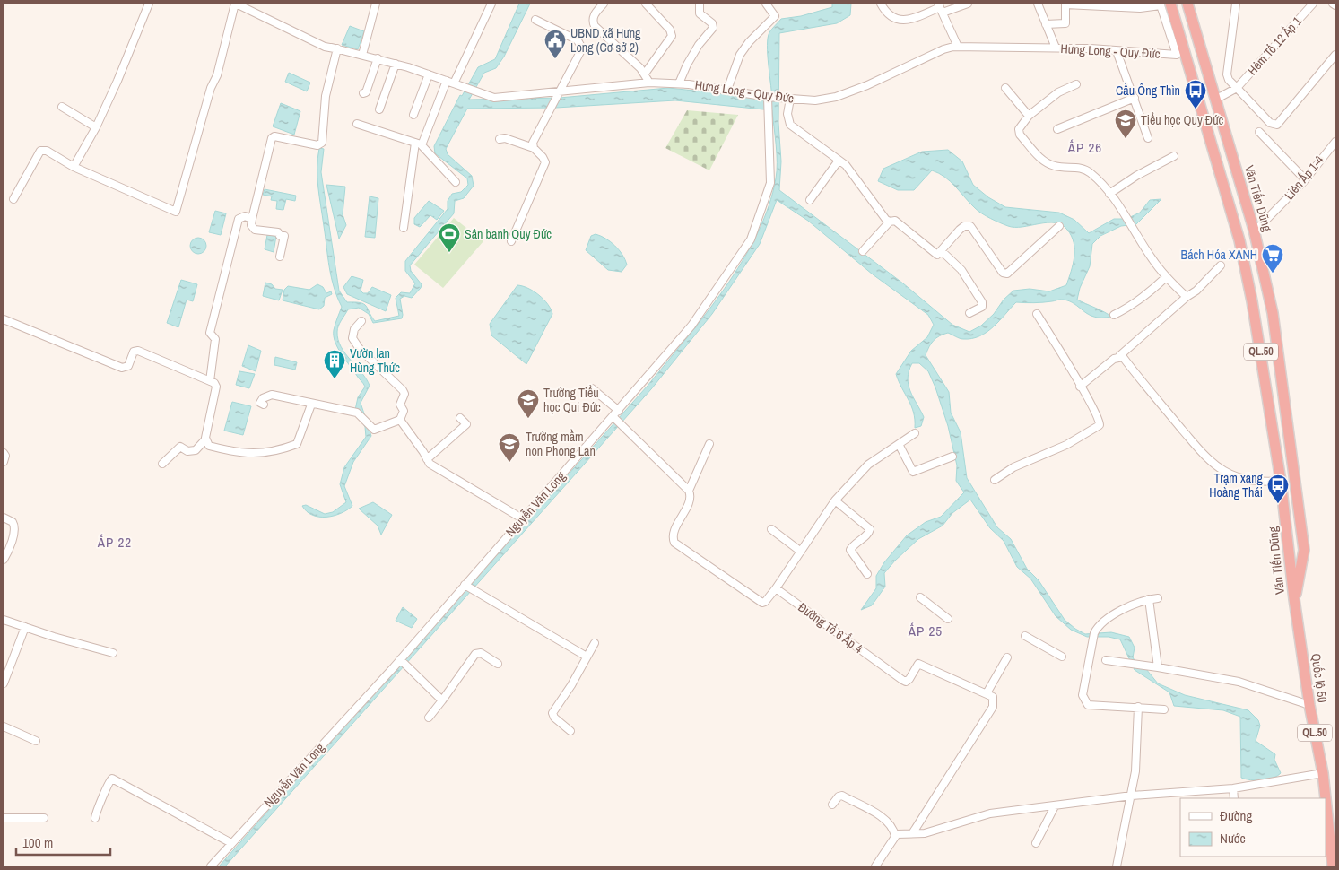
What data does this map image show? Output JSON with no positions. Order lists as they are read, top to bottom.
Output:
{
  "streets": {
    "highway": ["Văn Tiến Dũng", "QL.50", "Quốc lộ 50"],
    "street": [
      "Hẻm Tổ 12 Ấp 1",
      "Hưng Long - Quy Đức",
      "Liên Ấp 1-4",
      "Nguyễn Văn Long",
      "Đường Tổ 6 Ấp 4"
    ]
  },
  "crossings": [
    ["Hẻm Tổ 12 Ấp 1", "Văn Tiến Dũng"],
    ["Hưng Long - Quy Đức", "Nguyễn Văn Long"],
    ["Liên Ấp 1-4", "Văn Tiến Dũng"],
    ["Văn Tiến Dũng", "Quốc lộ 50"]
  ],
  "districts": ["ẤP 26", "ẤP 22", "ẤP 25"],
  "places": {
    "public building": ["UBND xã Hưng Long (Cơ sở 2)"],
    "bus stop": ["Cầu Ông Thìn", "Trạm xăng Hoàng Thái"],
    "school or university": ["Tiểu học Quy Đức", "Trường Tiểu học Qui Đức", "Trường mầm non Phong Lan"],
    "sports": ["Sân banh Quy Đức"],
    "supermarket": ["Bách Hóa XANH"],
    "building": ["Vườn lan Hùng Thức"]
  },
  "legend": ["Đường", "Nước"],
  "scale_bar": "100 m"
}
